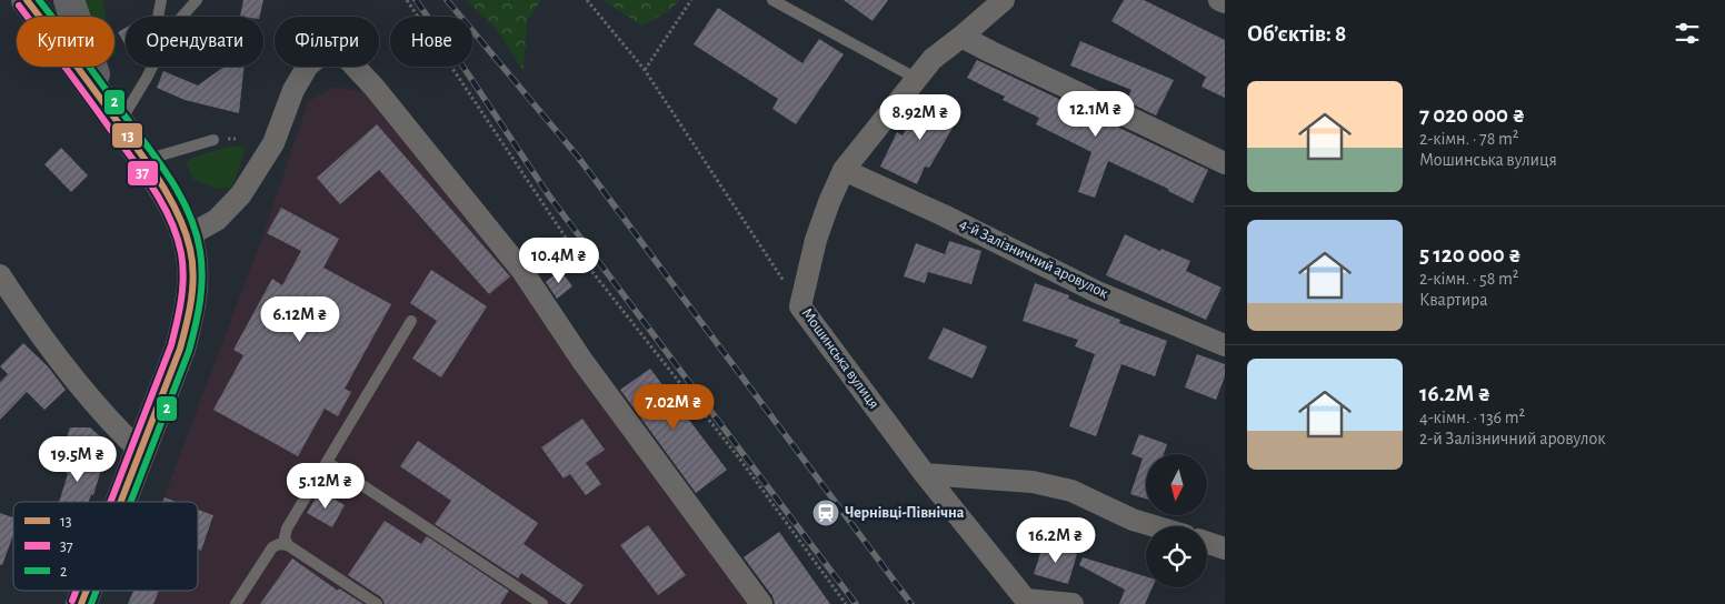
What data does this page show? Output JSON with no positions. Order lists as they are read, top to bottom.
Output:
{
  "streets": {
    "street": ["4-й Залізничний аровулок", "Мошинська вулиця"]
  },
  "crossings": [
    ["4-й Залізничний аровулок", "Мошинська вулиця"]
  ],
  "places": {
    "station": ["Чернівці-Північна"]
  },
  "lines": ["transit line 13", "transit line 2", "transit line 37"],
  "legend": ["13", "37", "2"],
  "north": "bottom",
  "page": {
    "heading": "Об’єктів: 8",
    "chip": [
      "Купити",
      "Орендувати",
      "Фільтри",
      "Нове"
    ],
    "list": [
      {
        "name": "7 020 000 ₴",
        "note": "2-кімн. · 78 m² · Мошинська вулиця"
      },
      {
        "name": "5 120 000 ₴",
        "note": "2-кімн. · 58 m² · Квартира"
      },
      {
        "name": "16.2M ₴",
        "note": "4-кімн. · 136 m² · 2-й Залізничний аровулок"
      }
    ],
    "price": [
      "12.1M ₴",
      "8.92M ₴",
      "10.4M ₴",
      "6.12M ₴",
      "7.02M ₴",
      "19.5M ₴",
      "5.12M ₴",
      "16.2M ₴"
    ]
  }
}
